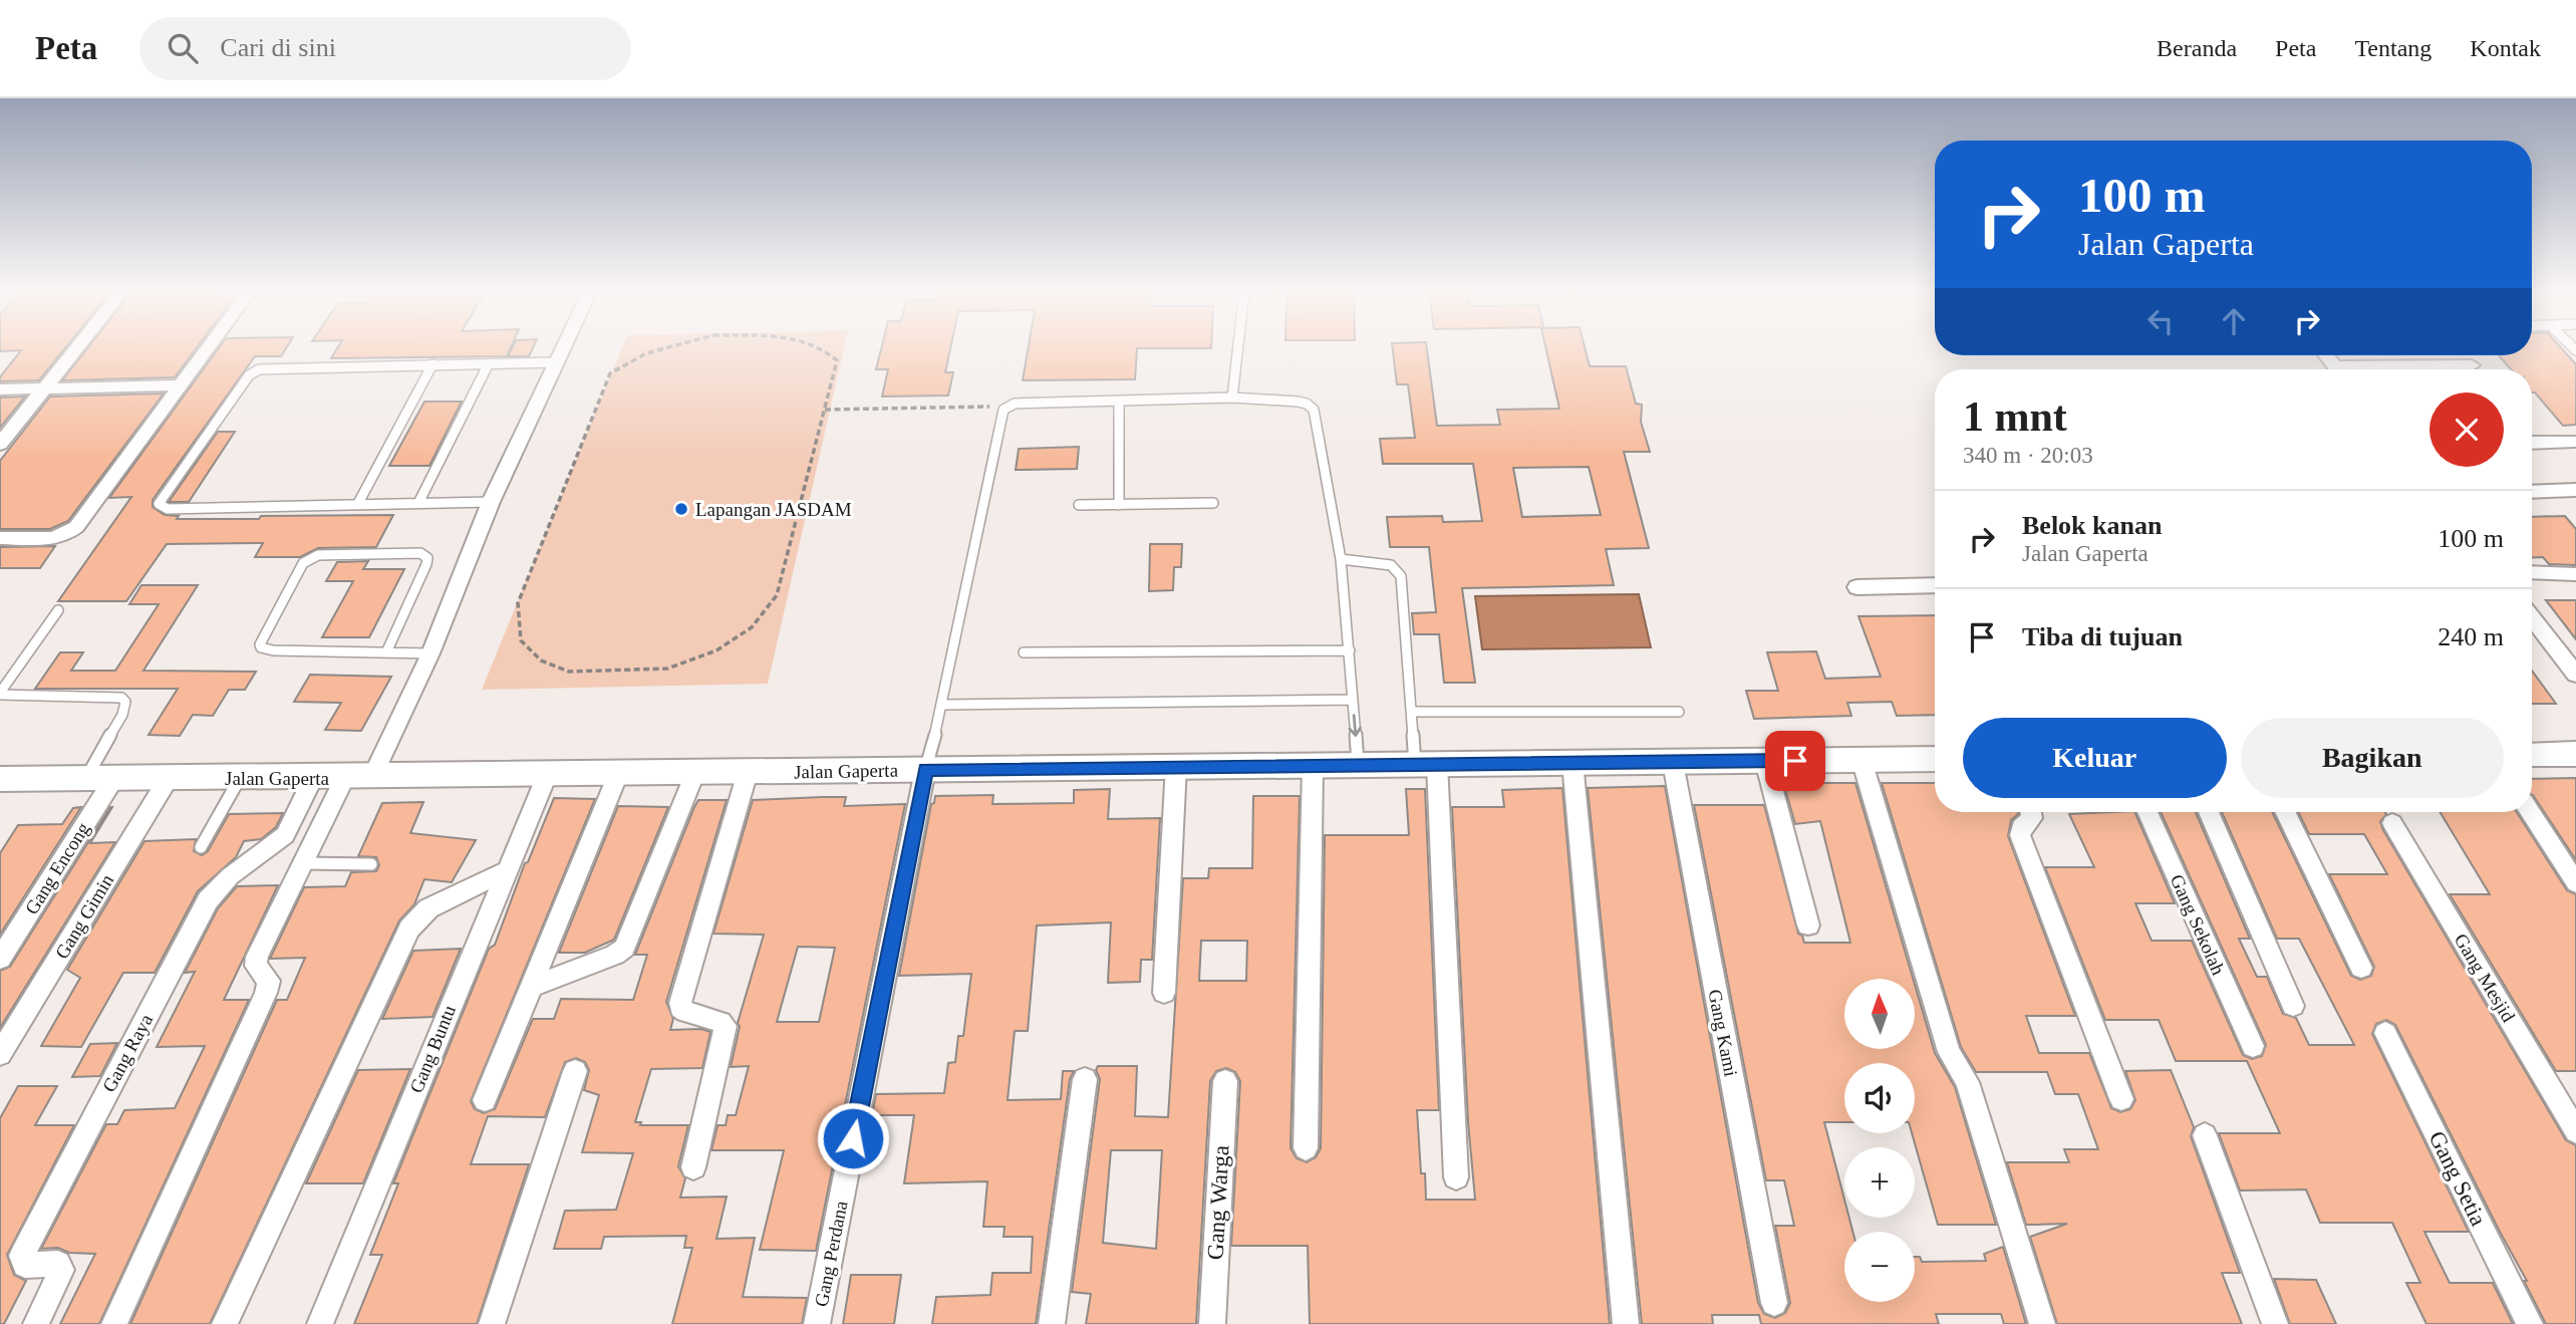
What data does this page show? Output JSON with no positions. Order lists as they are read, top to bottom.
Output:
{
  "streets": {
    "street": [
      "Jalan Gaperta",
      "Gang Encong",
      "Gang Gimin",
      "Gang Sekolah",
      "Gang Mesjid",
      "Gang Kami",
      "Gang Buntu",
      "Gang Raya",
      "Gang Setia",
      "Gang Warga",
      "Gang Perdana"
    ]
  },
  "crossings": [
    ["Jalan Gaperta", "Gang Encong"],
    ["Jalan Gaperta", "Gang Gimin"],
    ["Jalan Gaperta", "Gang Kami"],
    ["Jalan Gaperta", "Gang Buntu"],
    ["Jalan Gaperta", "Gang Raya"],
    ["Jalan Gaperta", "Gang Perdana"]
  ],
  "places": ["Lapangan JASDAM"],
  "north": "top",
  "page": {
    "header": "Peta",
    "search": "Cari di sini",
    "nav": [
      "Beranda",
      "Peta",
      "Tentang",
      "Kontak"
    ],
    "turn": ["100 m", "Jalan Gaperta"],
    "heading": ["1 mnt", "340 m · 20:03"],
    "list": [
      {
        "name": "Belok kanan",
        "note": "Jalan Gaperta",
        "value": "100 m"
      },
      {
        "name": "Tiba di tujuan",
        "value": "240 m"
      }
    ],
    "buttons": ["Keluar", "Bagikan"],
    "map_buttons": ["+", "−"]
  }
}
